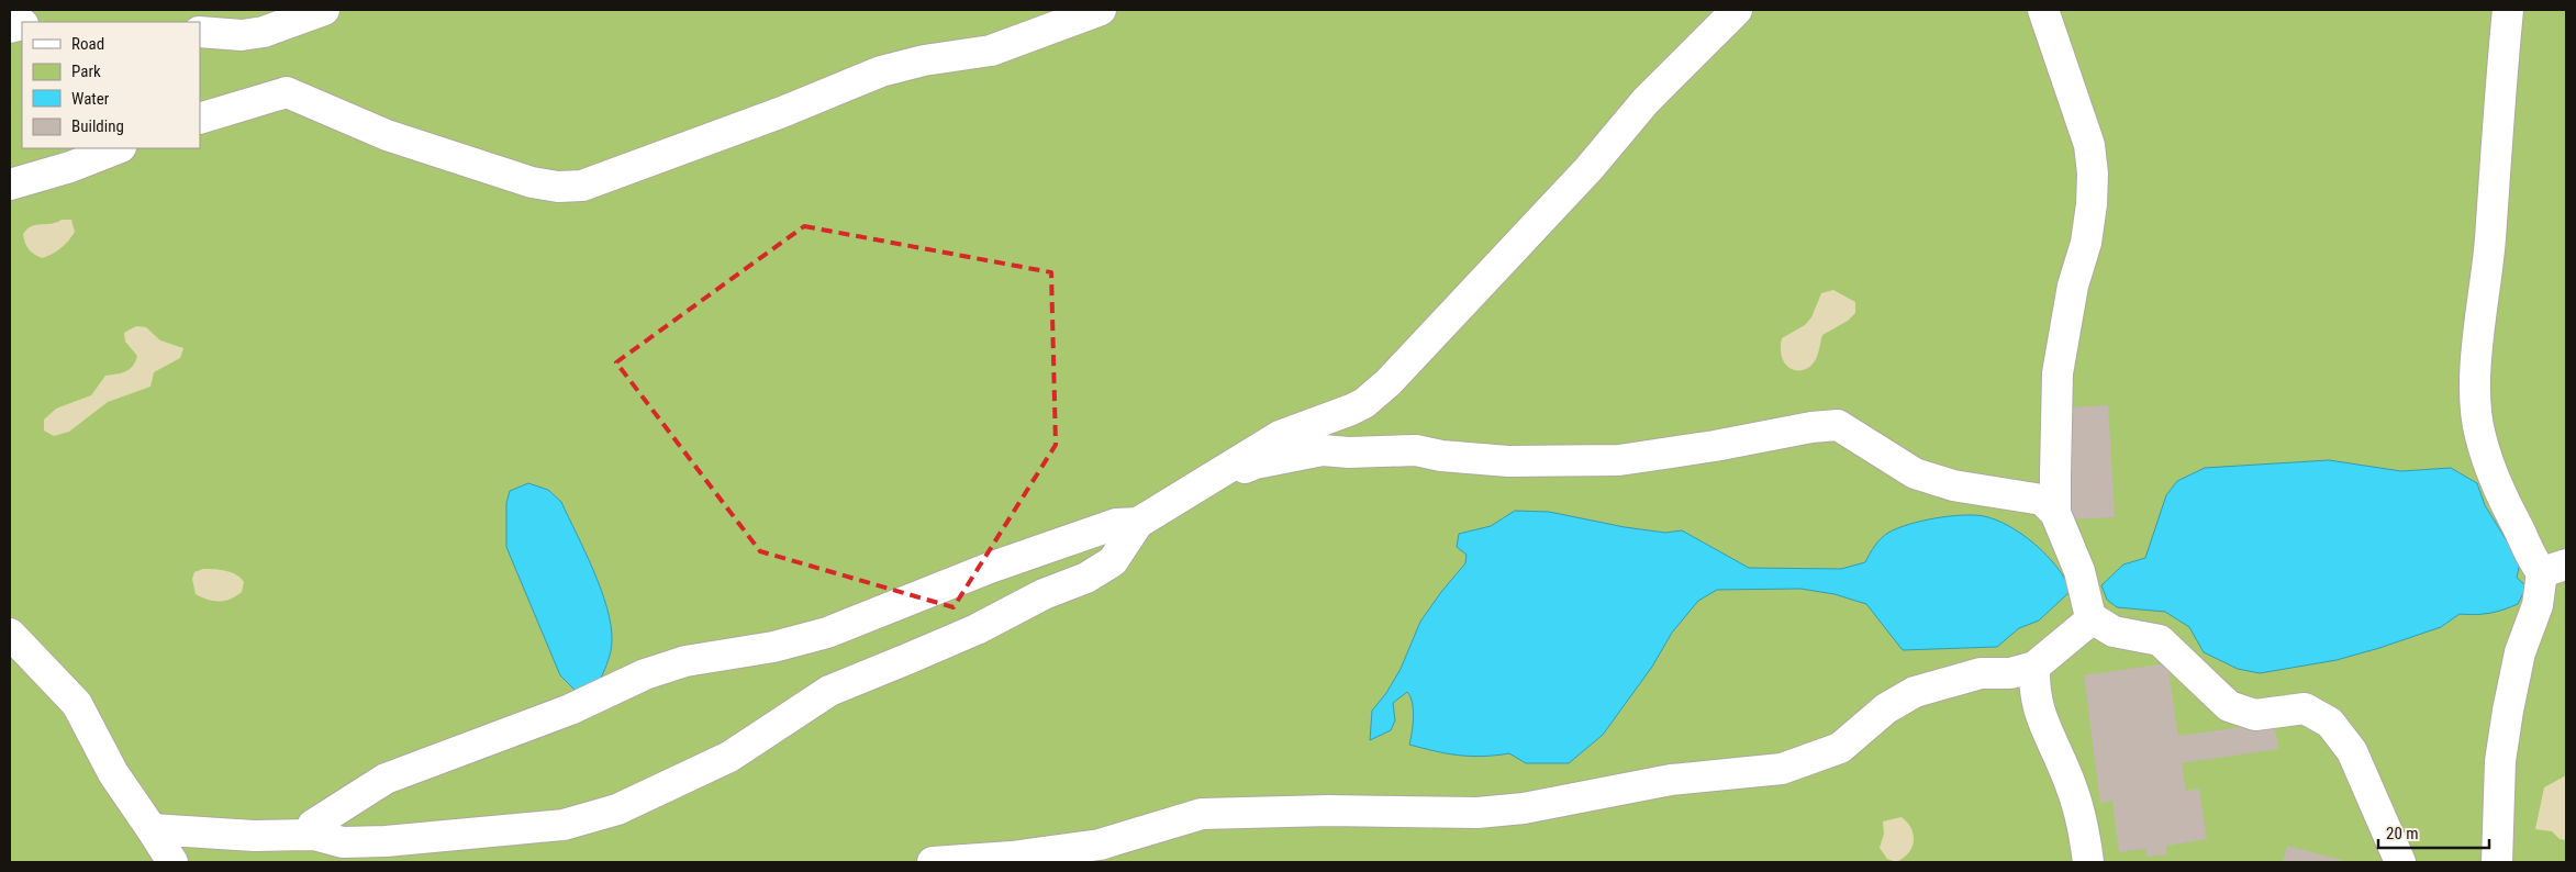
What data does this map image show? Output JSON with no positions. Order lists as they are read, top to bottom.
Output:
{
  "legend": [
    "Road",
    "Park",
    "Water",
    "Building"
  ],
  "scale_bar": "20 m"
}
